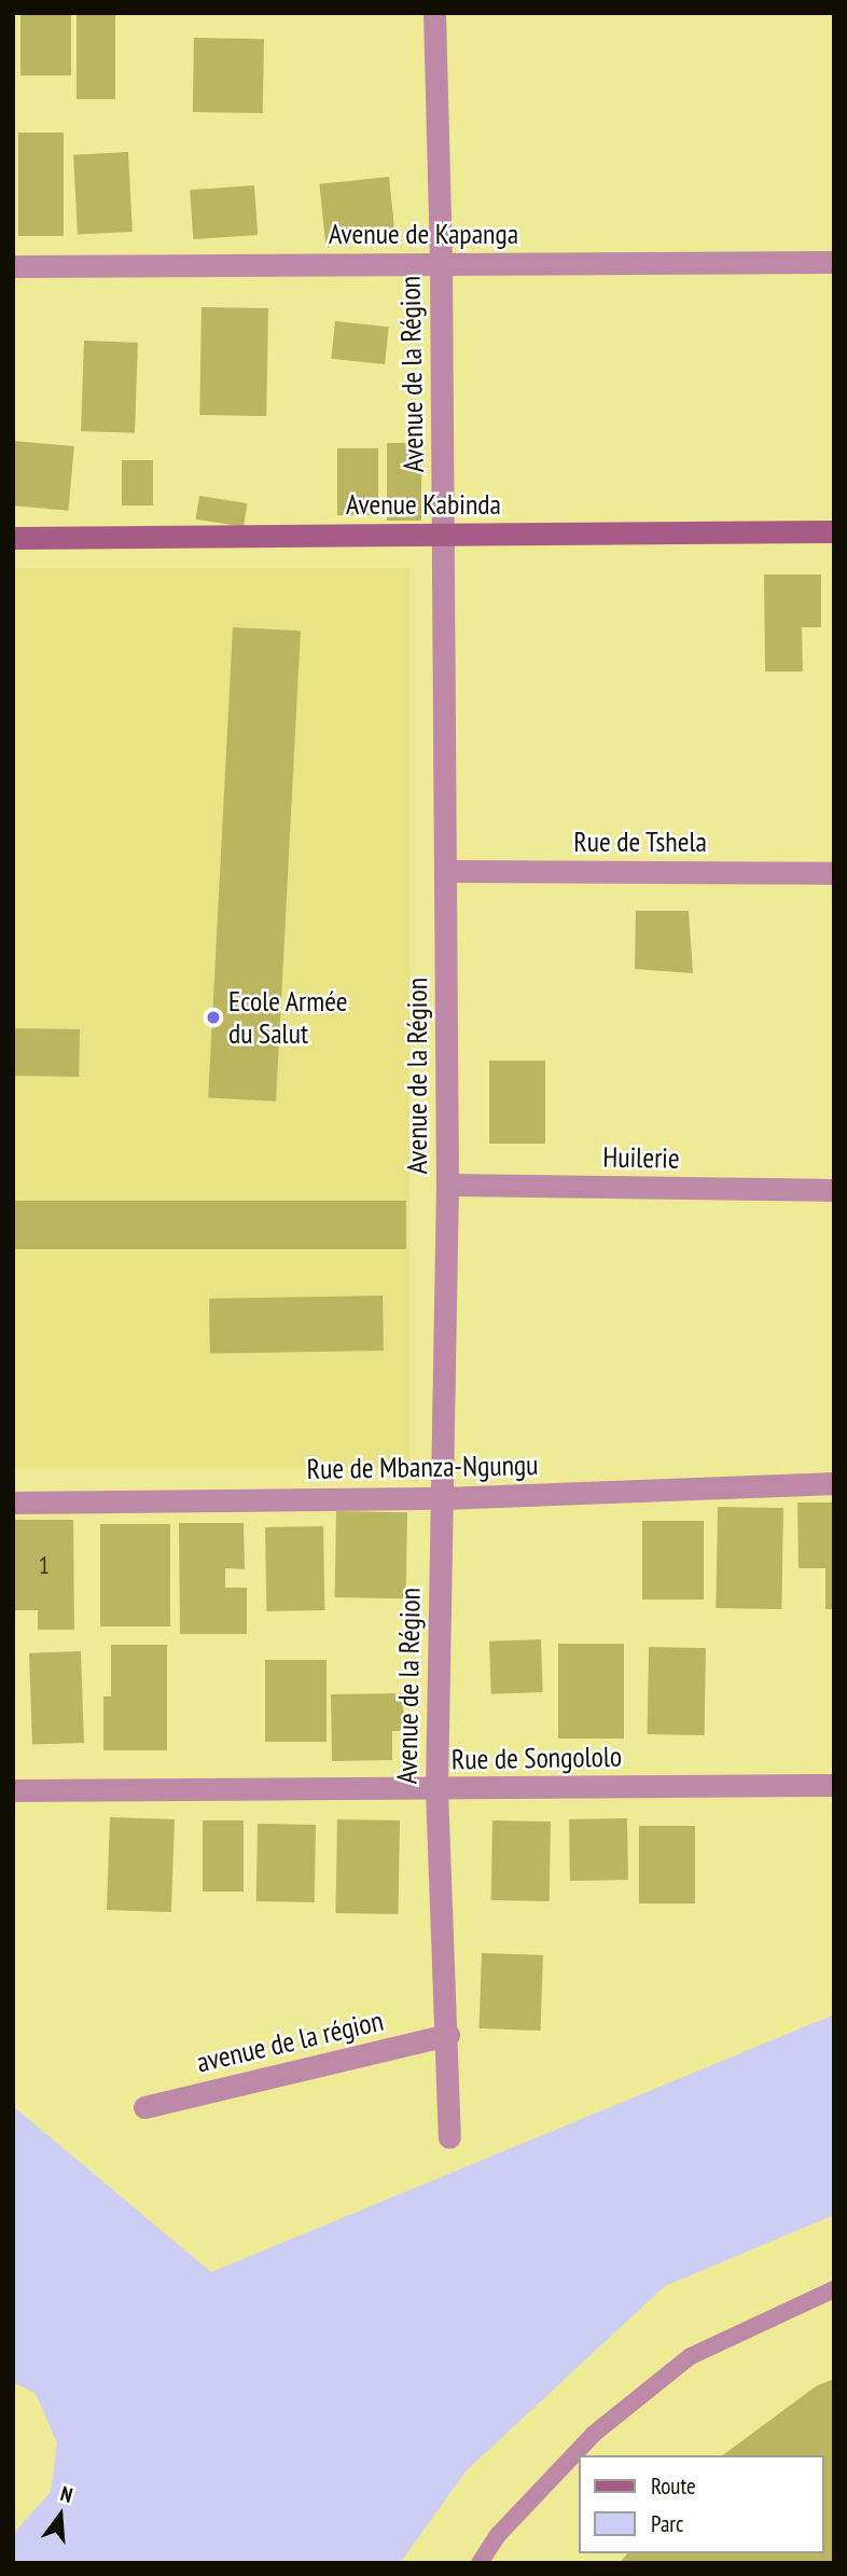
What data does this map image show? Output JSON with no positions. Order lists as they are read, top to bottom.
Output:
{
  "streets": {
    "street": [
      "Avenue de Kapanga",
      "Avenue de la Région",
      "Avenue Kabinda",
      "Rue de Tshela",
      "Huilerie",
      "Rue de Mbanza-Ngungu",
      "Rue de Songololo",
      "avenue de la région"
    ]
  },
  "crossings": [
    ["Avenue de Kapanga", "Avenue de la Région"],
    ["Avenue de la Région", "Avenue Kabinda"],
    ["Avenue de la Région", "Rue de Tshela"],
    ["Avenue de la Région", "Huilerie"],
    ["Avenue de la Région", "Rue de Mbanza-Ngungu"],
    ["Avenue de la Région", "Rue de Songololo"],
    ["Avenue de la Région", "avenue de la région"]
  ],
  "places": ["Ecole Armée du Salut"],
  "house_numbers": ["1"],
  "legend": ["Route", "Parc"],
  "north": "top"
}
